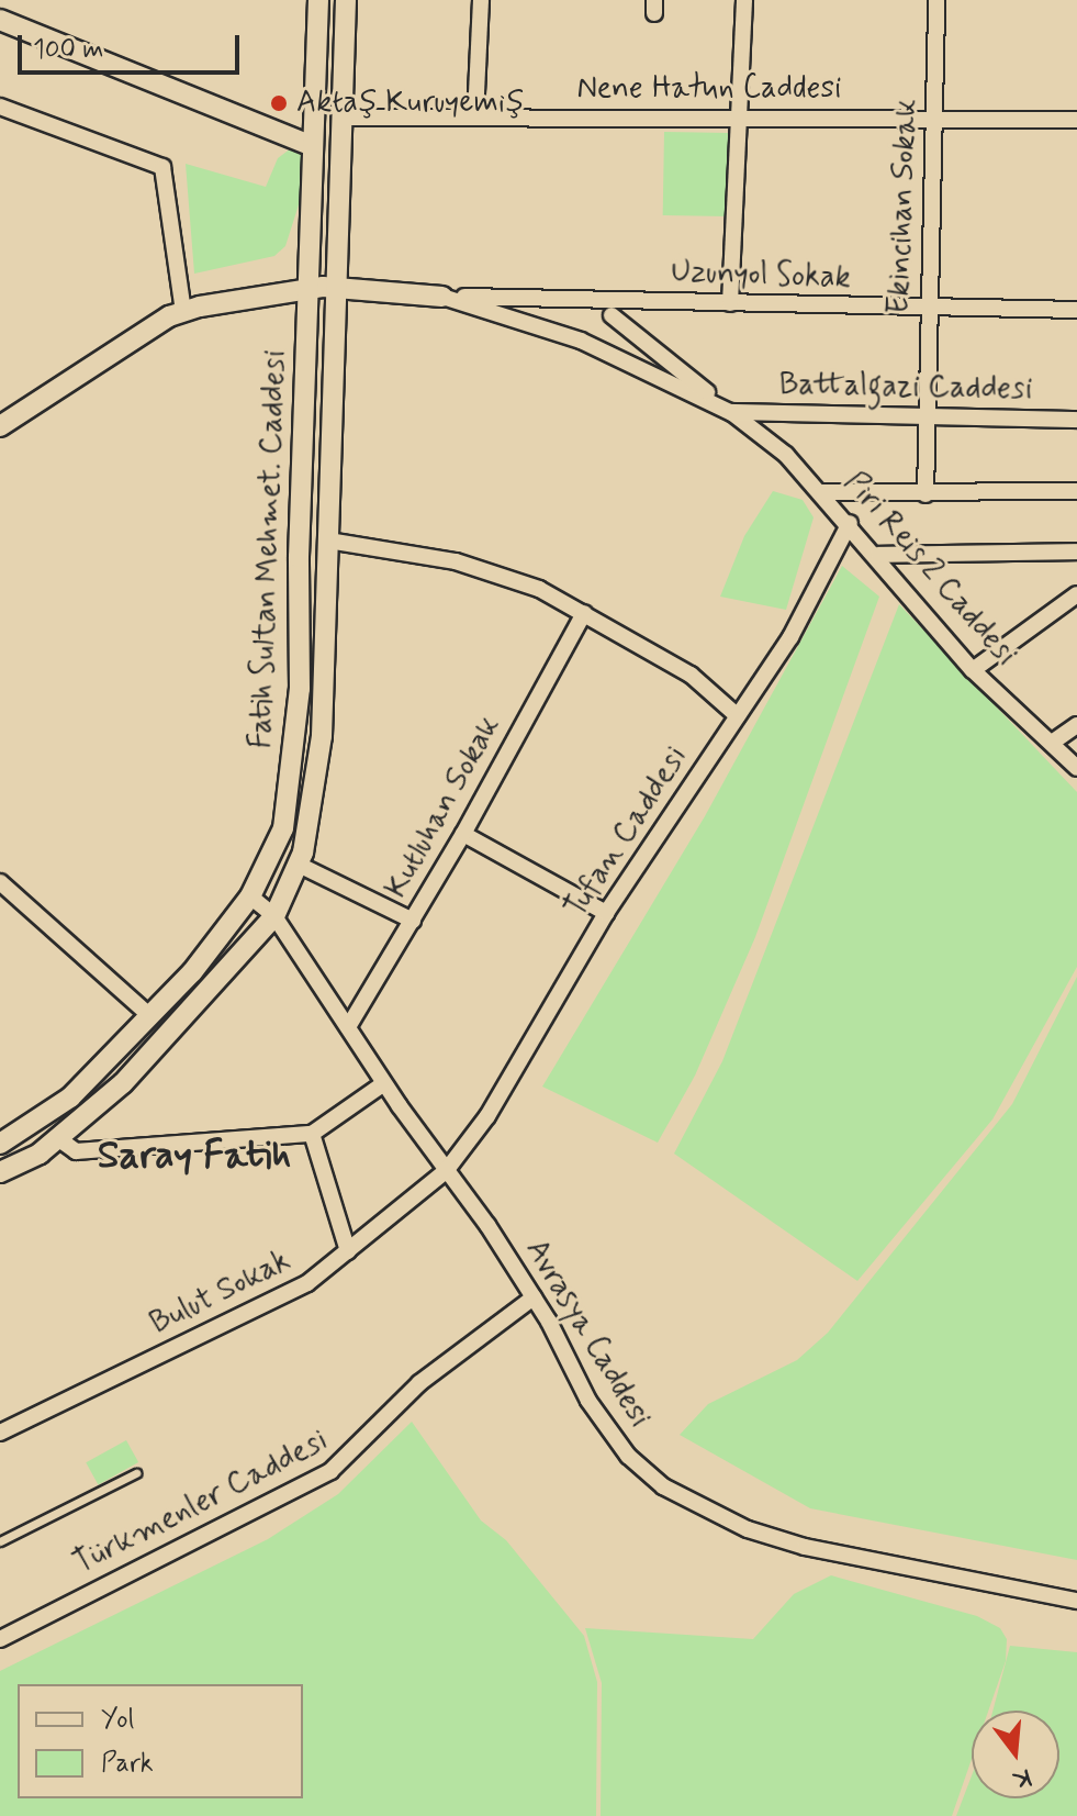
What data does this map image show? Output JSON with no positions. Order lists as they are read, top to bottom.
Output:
{
  "streets": {
    "street": [
      "Nene Hatun Caddesi",
      "Ekincihan Sokak",
      "Uzunyol Sokak",
      "Battalgazi Caddesi",
      "Fatih Sultan Mehmet. Caddesi",
      "Piri Reis 2 Caddesi",
      "Kutluhan Sokak",
      "Tufan Caddesi",
      "Bulut Sokak",
      "Avrasya Caddesi",
      "Türkmenler Caddesi"
    ]
  },
  "crossings": [
    ["Nene Hatun Caddesi", "Ekincihan Sokak"],
    ["Nene Hatun Caddesi", "Fatih Sultan Mehmet. Caddesi"],
    ["Ekincihan Sokak", "Uzunyol Sokak"],
    ["Ekincihan Sokak", "Battalgazi Caddesi"],
    ["Uzunyol Sokak", "Piri Reis 2 Caddesi"],
    ["Battalgazi Caddesi", "Piri Reis 2 Caddesi"],
    ["Fatih Sultan Mehmet. Caddesi", "Piri Reis 2 Caddesi"],
    ["Fatih Sultan Mehmet. Caddesi", "Avrasya Caddesi"],
    ["Piri Reis 2 Caddesi", "Tufan Caddesi"],
    ["Kutluhan Sokak", "Avrasya Caddesi"],
    ["Tufan Caddesi", "Bulut Sokak"],
    ["Tufan Caddesi", "Avrasya Caddesi"],
    ["Bulut Sokak", "Avrasya Caddesi"],
    ["Avrasya Caddesi", "Türkmenler Caddesi"]
  ],
  "districts": ["Saray Fatih"],
  "places": ["Aktaş Kuruyemiş"],
  "legend": ["Yol", "Park"],
  "scale_bar": "100 m",
  "north": "bottom"
}
